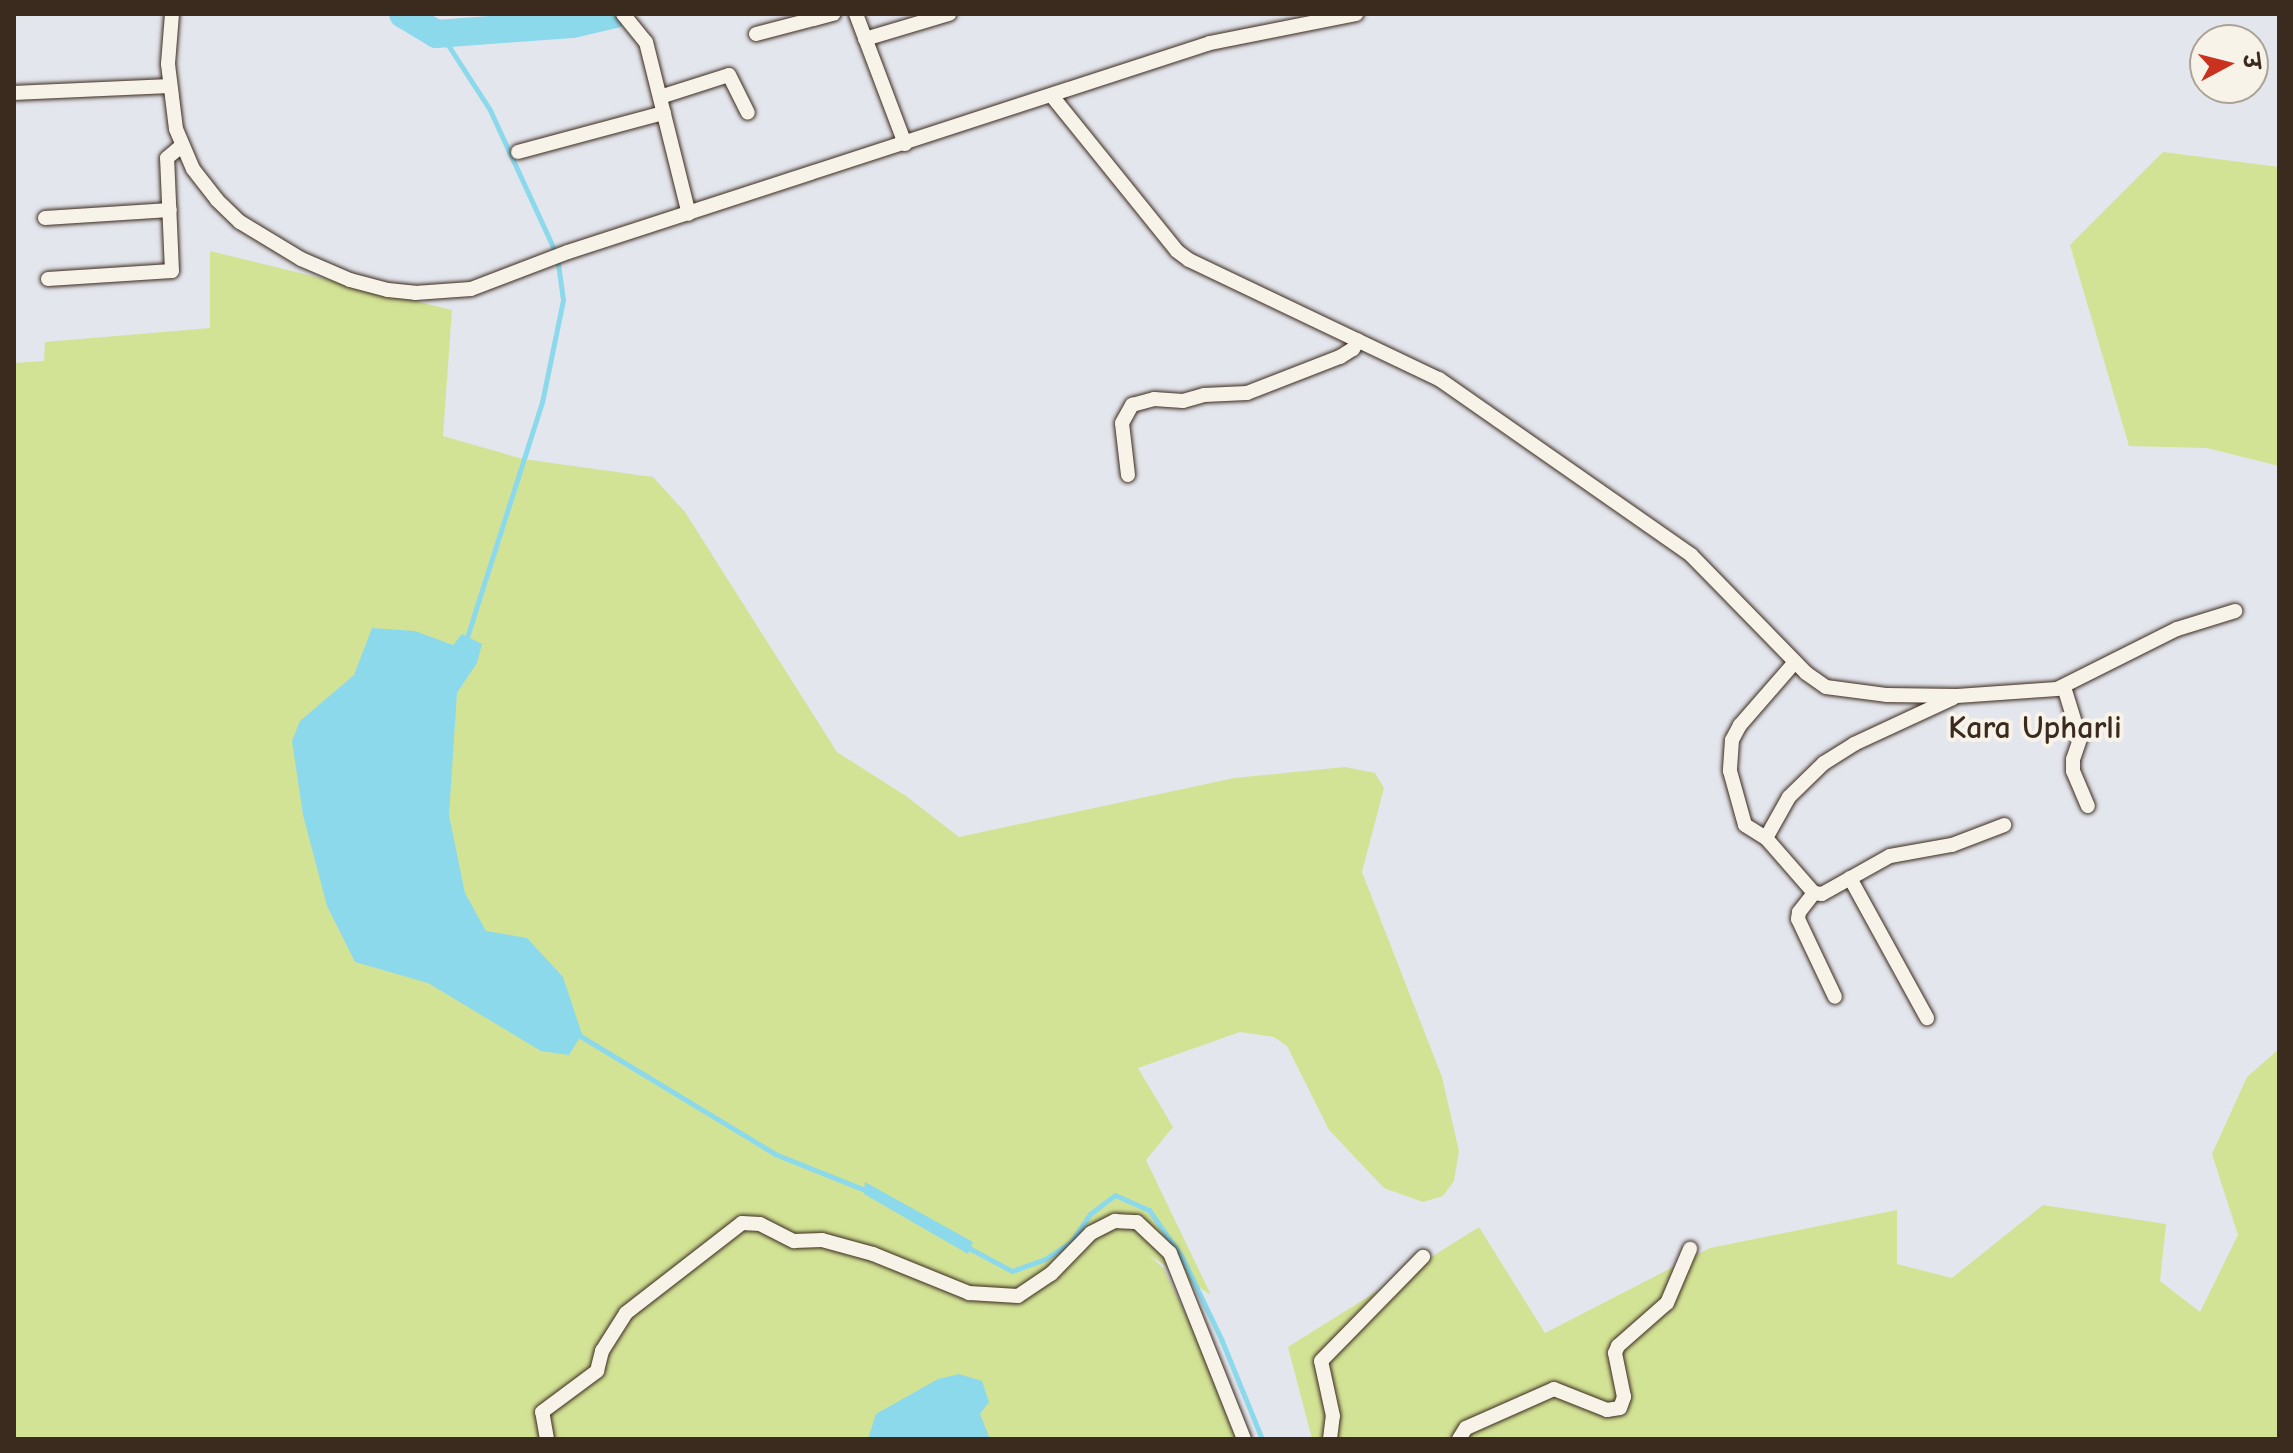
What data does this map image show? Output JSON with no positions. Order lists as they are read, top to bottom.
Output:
{
  "districts": ["Kara Upharli"],
  "north": "right"
}
